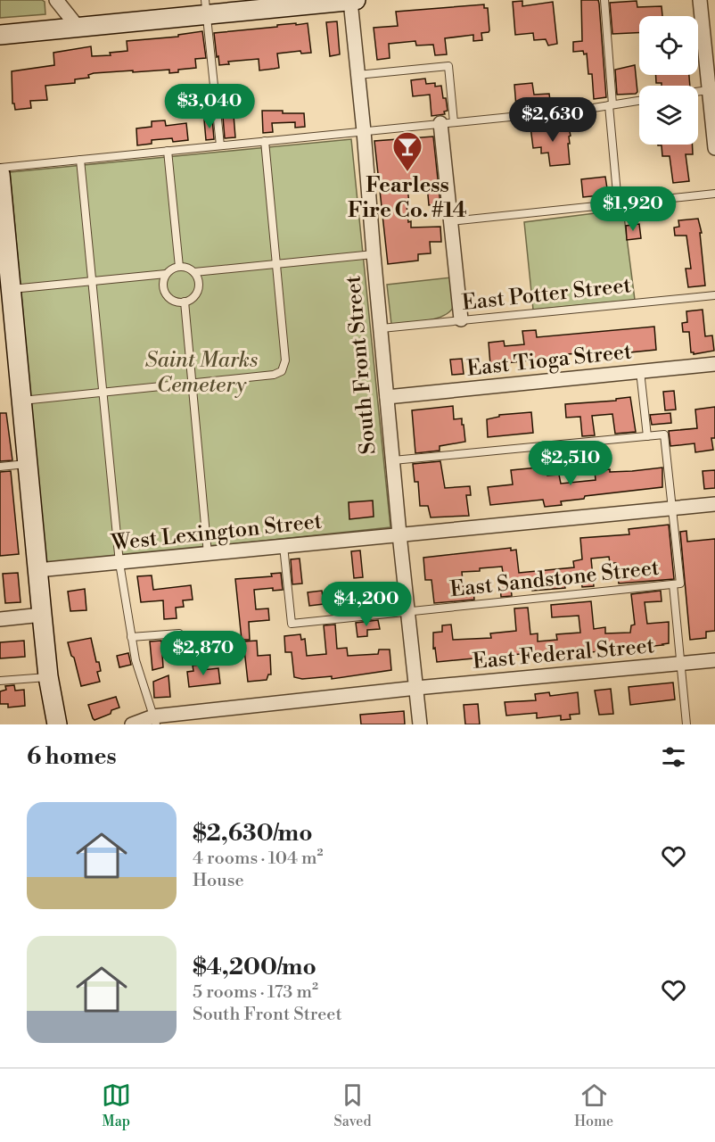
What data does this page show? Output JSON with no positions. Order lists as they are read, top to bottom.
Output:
{
  "streets": {
    "street": [
      "East Tioga Street",
      "South Front Street",
      "West Lexington Street",
      "East Federal Street"
    ],
    "lane": ["East Potter Street", "East Sandstone Street"]
  },
  "crossings": [
    ["East Potter Street", "South Front Street"],
    ["East Tioga Street", "South Front Street"],
    ["South Front Street", "West Lexington Street"],
    ["South Front Street", "East Sandstone Street"],
    ["South Front Street", "East Federal Street"],
    ["West Lexington Street", "East Sandstone Street"]
  ],
  "parks": ["Saint Marks Cemetery"],
  "places": {
    "bar": ["Fearless Fire Co. #14"]
  },
  "page": {
    "price": [
      "$3,040",
      "$2,630",
      "$1,920",
      "$2,510",
      "$4,200",
      "$2,870"
    ],
    "heading": "6 homes",
    "list": [
      {
        "name": "$2,630/mo",
        "note": "4 rooms · 104 m² · House"
      },
      {
        "name": "$4,200/mo",
        "note": "5 rooms · 173 m² · South Front Street"
      }
    ],
    "tabs": ["Map", "Saved", "Home"]
  }
}
